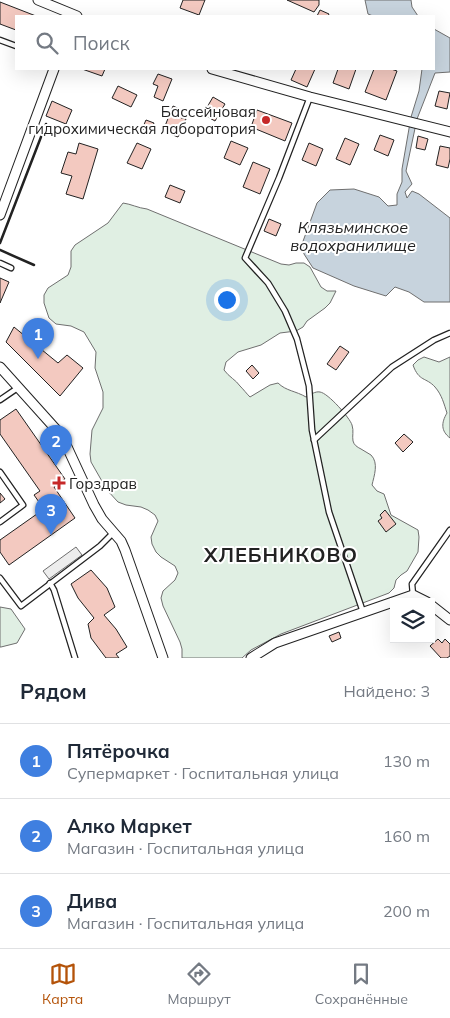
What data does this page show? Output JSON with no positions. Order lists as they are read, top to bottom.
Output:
{
  "districts": ["ХЛЕБНИКОВО"],
  "water": ["Клязьминское водохранилище"],
  "places": {
    "other": ["Бассейновая гидрохимическая лаборатория"],
    "health": ["Горздрав"]
  },
  "page": {
    "search": "Поиск",
    "pins": ["1", "2", "3"],
    "heading": ["Рядом", "Найдено: 3"],
    "list": [
      {
        "mark": "1",
        "name": "Пятёрочка",
        "note": "Супермаркет · Госпитальная улица",
        "value": "130 m"
      },
      {
        "mark": "2",
        "name": "Алко Маркет",
        "note": "Магазин · Госпитальная улица",
        "value": "160 m"
      },
      {
        "mark": "3",
        "name": "Дива",
        "note": "Магазин · Госпитальная улица",
        "value": "200 m"
      }
    ],
    "nav": ["Карта", "Маршрут", "Сохранённые"]
  }
}
